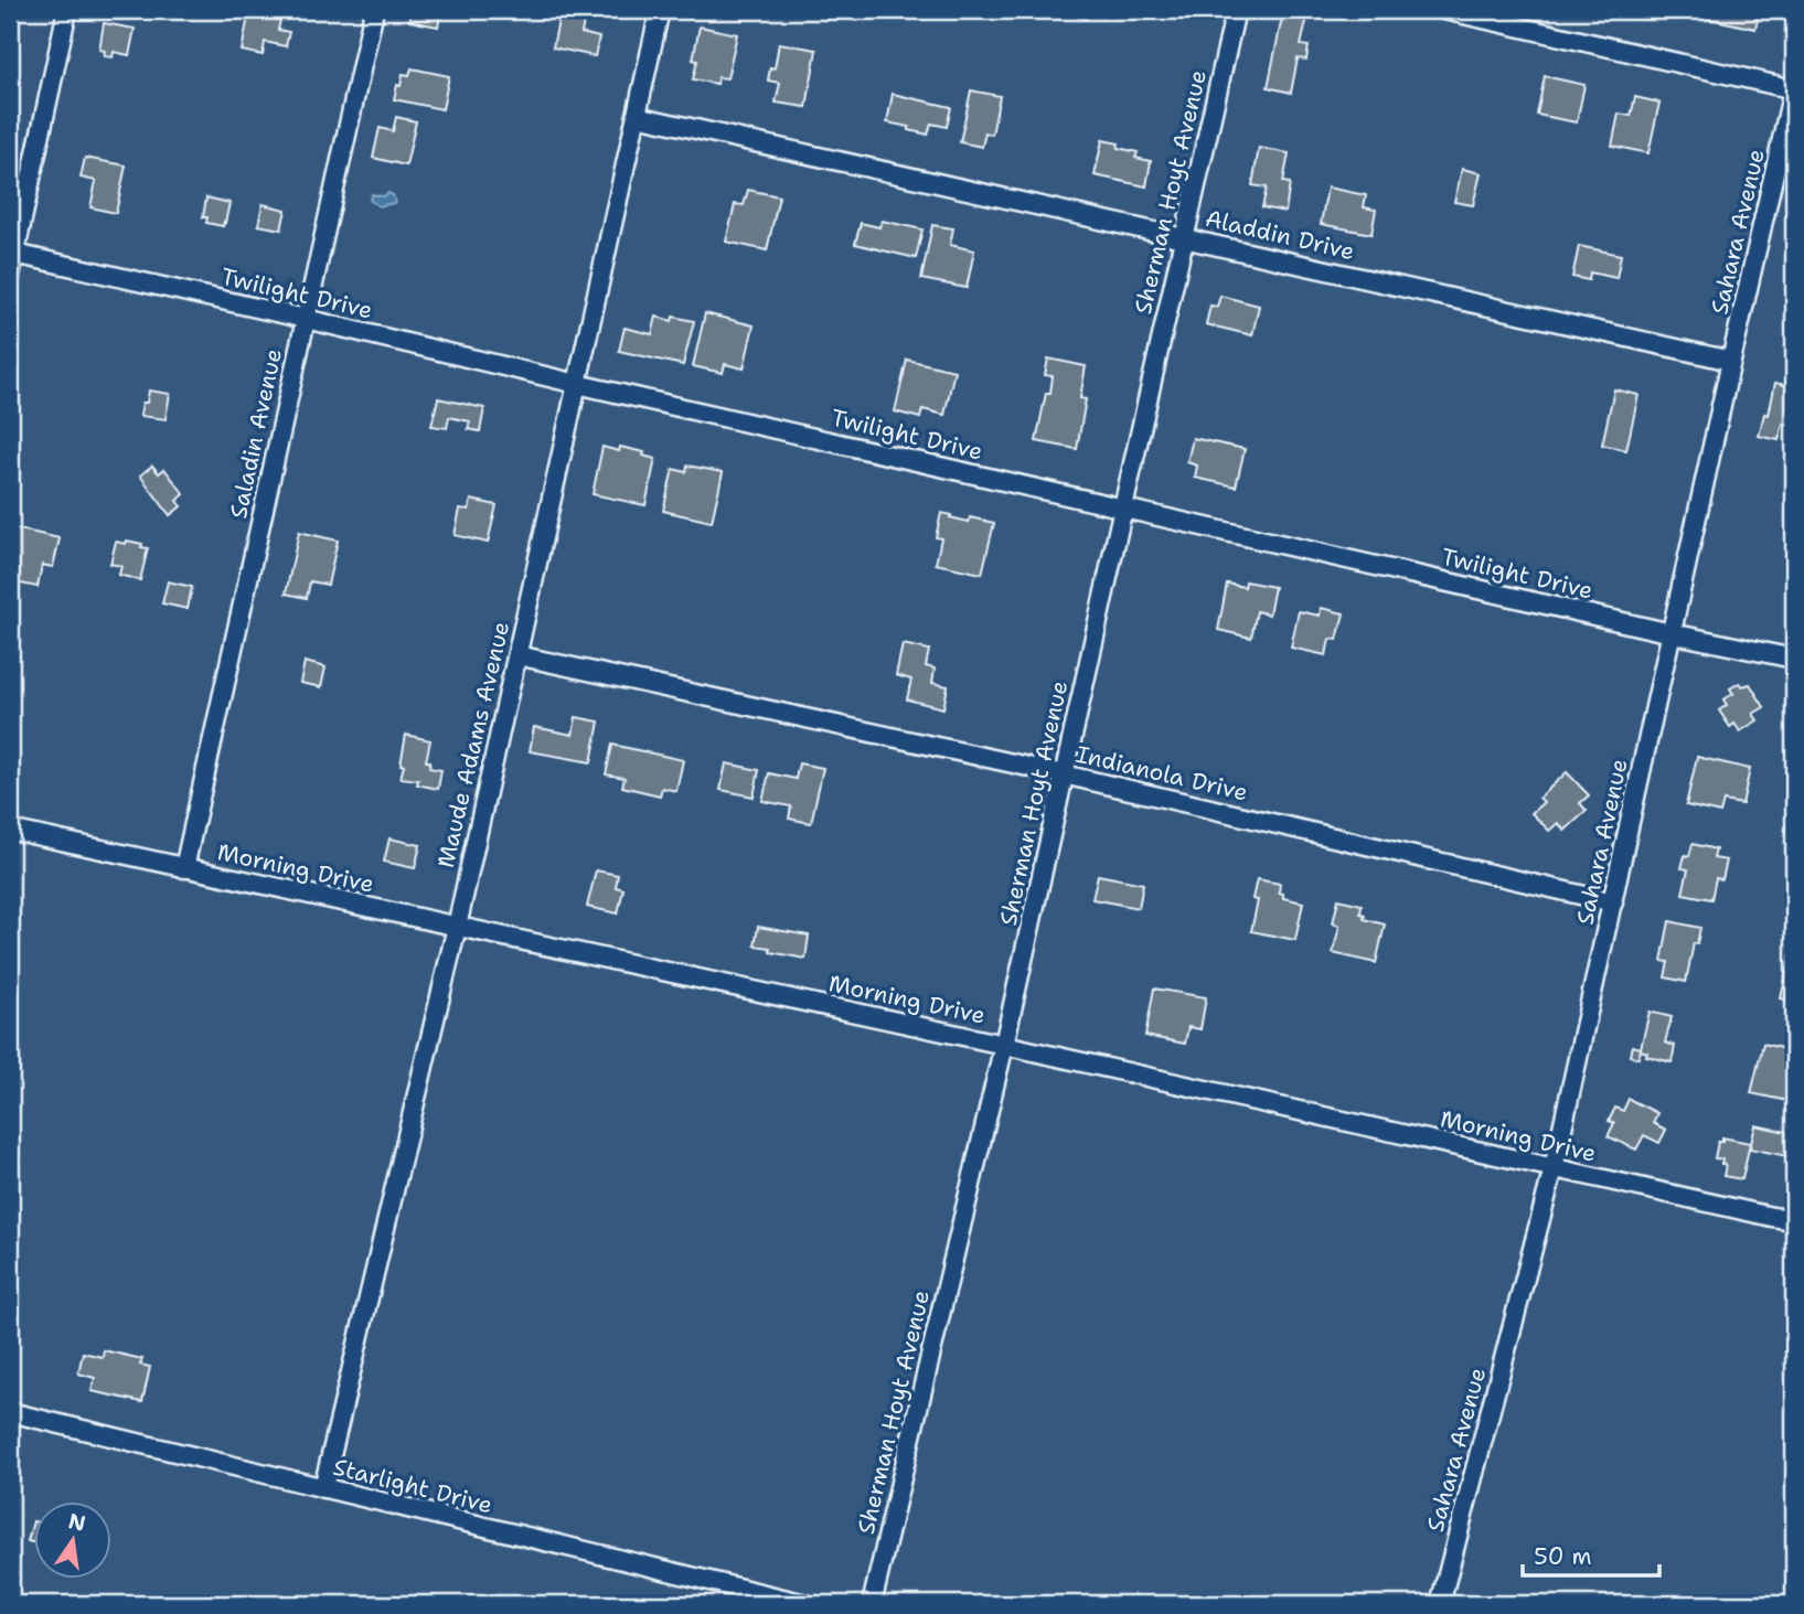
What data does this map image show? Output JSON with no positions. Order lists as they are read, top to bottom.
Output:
{
  "streets": {
    "street": [
      "Sherman Hoyt Avenue",
      "Sahara Avenue",
      "Aladdin Drive",
      "Twilight Drive",
      "Saladin Avenue",
      "Maude Adams Avenue",
      "Indianola Drive",
      "Morning Drive",
      "Starlight Drive"
    ]
  },
  "crossings": [
    ["Sherman Hoyt Avenue", "Aladdin Drive"],
    ["Sherman Hoyt Avenue", "Twilight Drive"],
    ["Sherman Hoyt Avenue", "Indianola Drive"],
    ["Sherman Hoyt Avenue", "Morning Drive"],
    ["Sahara Avenue", "Aladdin Drive"],
    ["Sahara Avenue", "Twilight Drive"],
    ["Sahara Avenue", "Indianola Drive"],
    ["Sahara Avenue", "Morning Drive"],
    ["Aladdin Drive", "Maude Adams Avenue"],
    ["Twilight Drive", "Saladin Avenue"],
    ["Twilight Drive", "Maude Adams Avenue"],
    ["Saladin Avenue", "Morning Drive"],
    ["Maude Adams Avenue", "Indianola Drive"],
    ["Maude Adams Avenue", "Morning Drive"],
    ["Maude Adams Avenue", "Starlight Drive"]
  ],
  "scale_bar": "50 m",
  "north": "top"
}
